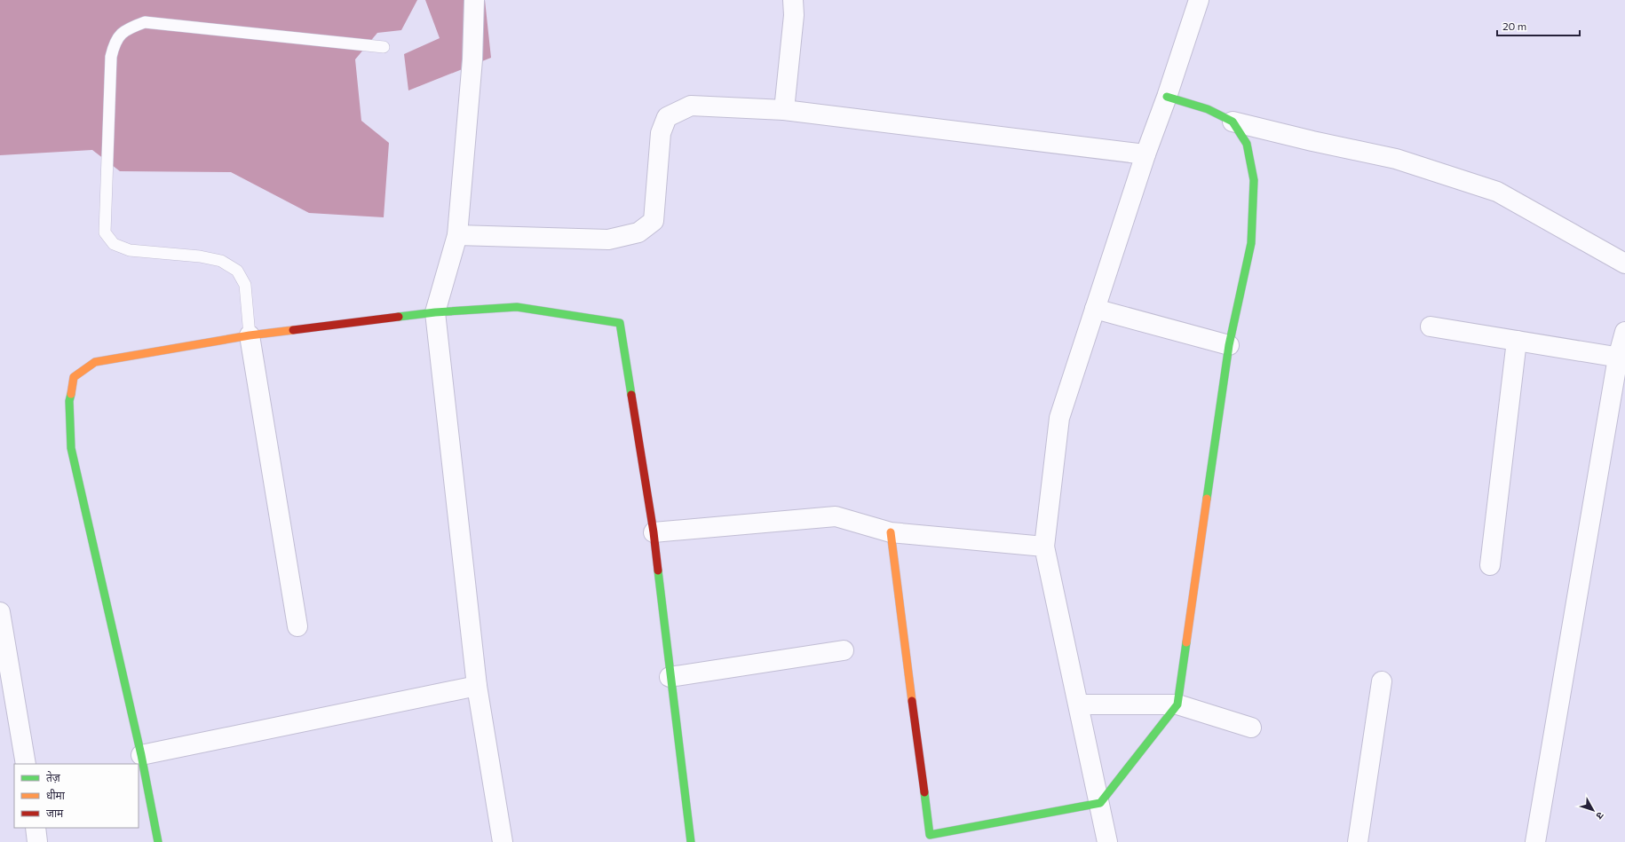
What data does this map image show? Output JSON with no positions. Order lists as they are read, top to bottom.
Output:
{
  "legend": ["तेज़", "धीमा", "जाम"],
  "scale_bar": "20 m",
  "north": "bottom right"
}
